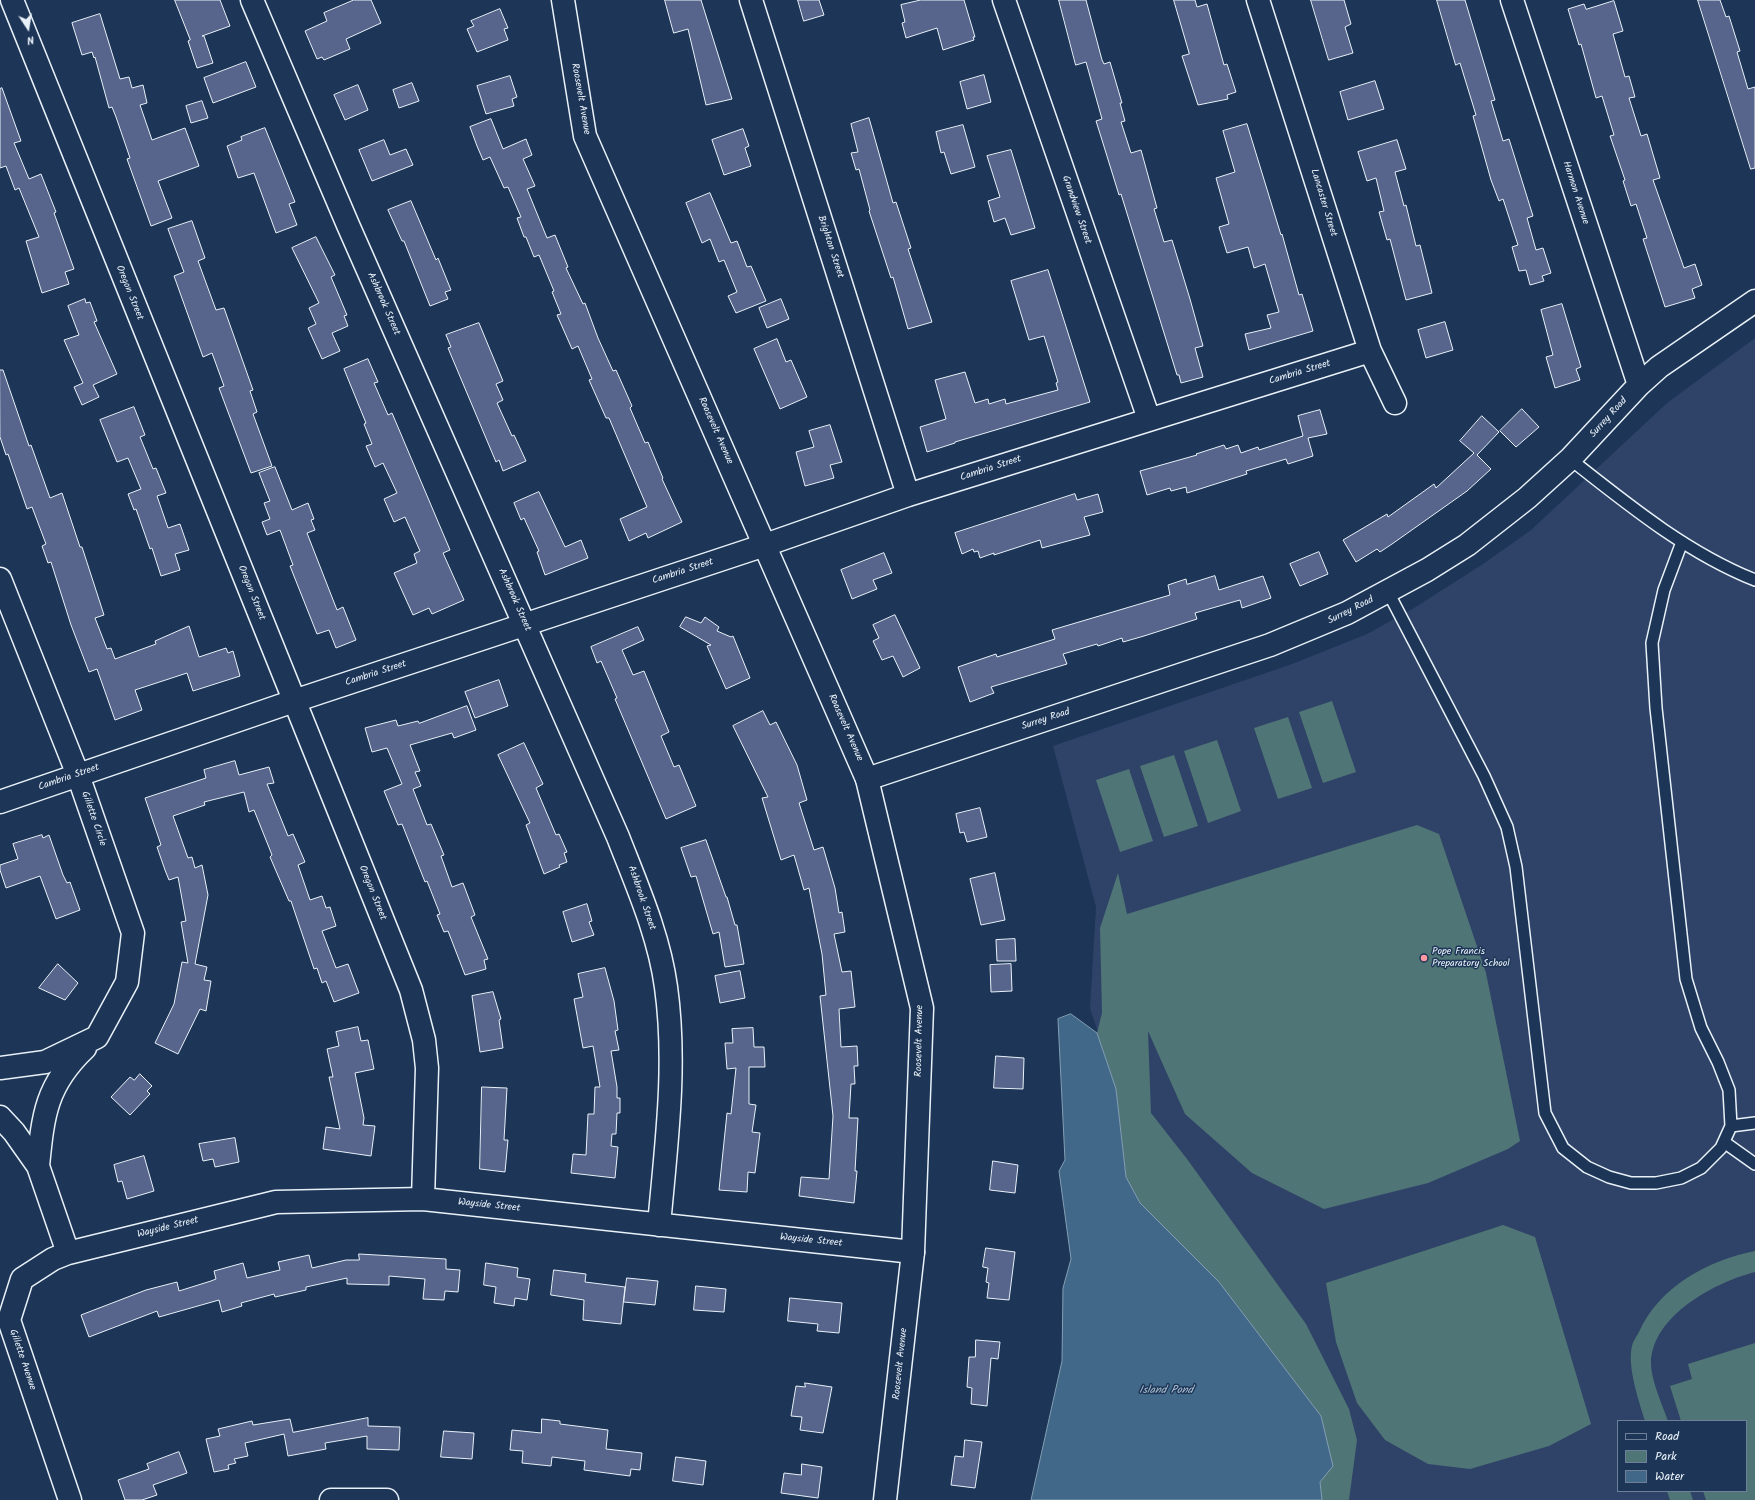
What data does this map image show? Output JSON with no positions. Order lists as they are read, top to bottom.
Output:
{
  "streets": {
    "street": [
      "Roosevelt Avenue",
      "Harmon Avenue",
      "Lancaster Street",
      "Grandview Street",
      "Brighton Street",
      "Oregon Street",
      "Ashbrook Street",
      "Cambria Street",
      "Surrey Road",
      "Gillette Circle",
      "Wayside Street",
      "Gillette Avenue"
    ]
  },
  "crossings": [
    ["Roosevelt Avenue", "Cambria Street"],
    ["Roosevelt Avenue", "Surrey Road"],
    ["Roosevelt Avenue", "Wayside Street"],
    ["Harmon Avenue", "Surrey Road"],
    ["Lancaster Street", "Cambria Street"],
    ["Grandview Street", "Cambria Street"],
    ["Brighton Street", "Cambria Street"],
    ["Oregon Street", "Cambria Street"],
    ["Oregon Street", "Wayside Street"],
    ["Ashbrook Street", "Cambria Street"],
    ["Ashbrook Street", "Wayside Street"],
    ["Cambria Street", "Gillette Circle"],
    ["Wayside Street", "Gillette Avenue"]
  ],
  "water": ["Island Pond"],
  "places": ["Pope Francis Preparatory School"],
  "legend": ["Road", "Park", "Water"],
  "north": "bottom"
}
